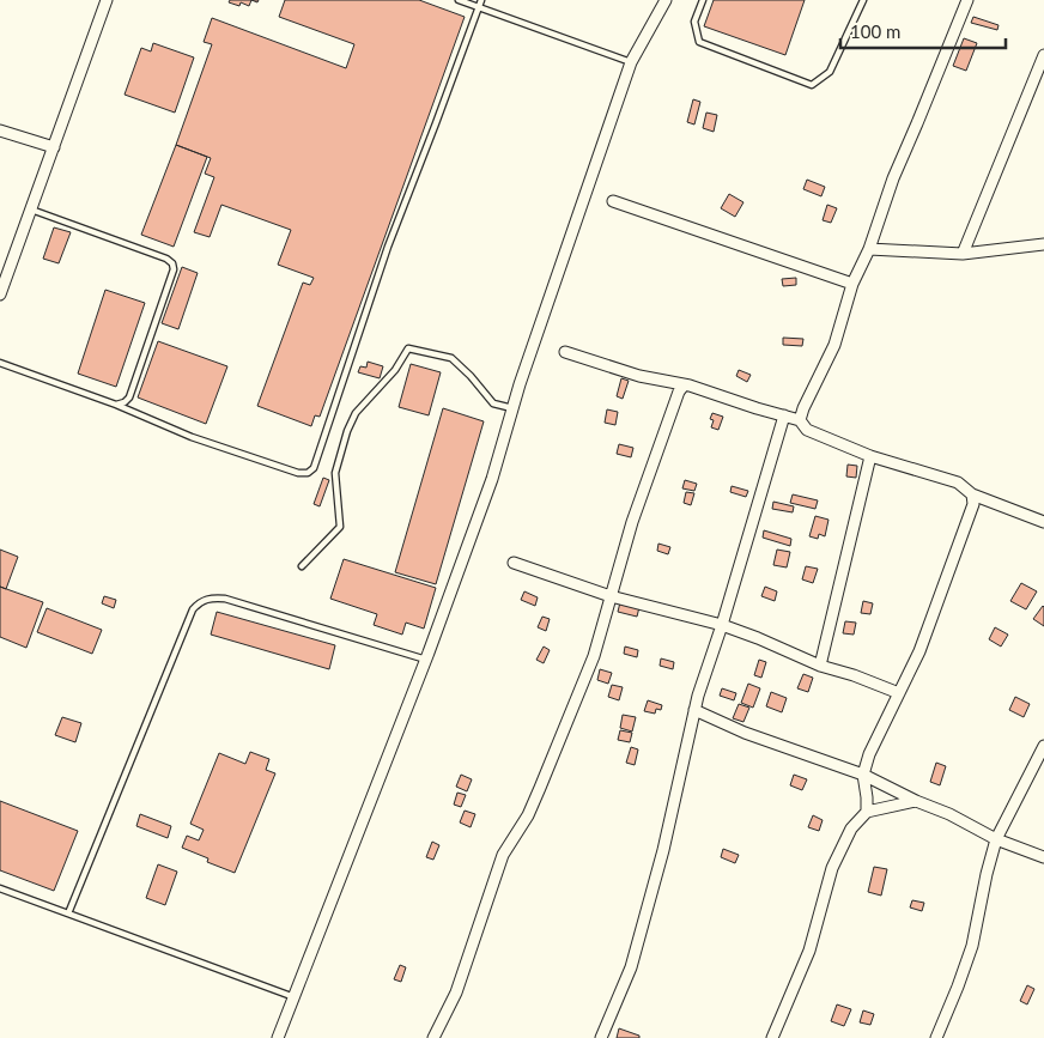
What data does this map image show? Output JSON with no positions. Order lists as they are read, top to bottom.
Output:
{
  "scale_bar": "100 m"
}
